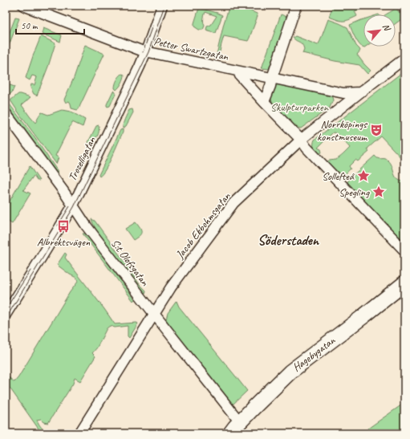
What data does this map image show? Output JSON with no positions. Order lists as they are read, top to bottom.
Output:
{
  "streets": {
    "street": [
      "Petter Swartzgatan",
      "Trozelligatan",
      "Jacob Ekbohmsgatan",
      "S:t Olofsgatan",
      "Hagebygatan"
    ]
  },
  "crossings": [
    ["Petter Swartzgatan", "Trozelligatan"],
    ["Petter Swartzgatan", "Jacob Ekbohmsgatan"],
    ["Trozelligatan", "S:t Olofsgatan"],
    ["Jacob Ekbohmsgatan", "S:t Olofsgatan"],
    ["S:t Olofsgatan", "Hagebygatan"]
  ],
  "districts": ["Söderstaden"],
  "parks": ["Skulpturparken"],
  "places": {
    "theatre": ["Norrköpings konstmuseum"],
    "place": ["Sollefteå", "Spegling"],
    "bus stop": ["Albrektsvägen"]
  },
  "scale_bar": "50 m",
  "north": "top right"
}
